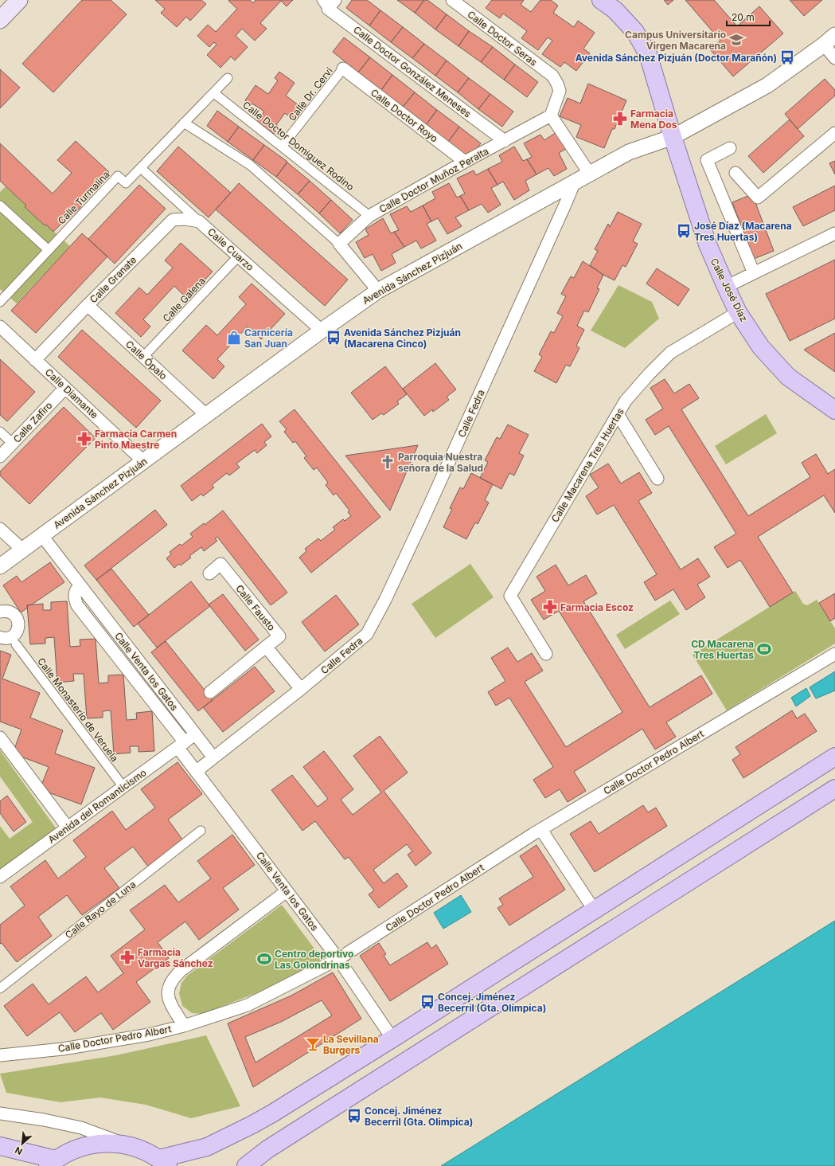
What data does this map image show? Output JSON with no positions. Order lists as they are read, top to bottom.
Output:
{
  "streets": {
    "main road": ["Calle José Díaz"],
    "street": [
      "Calle Doctor Seras",
      "Calle Doctor González Meneses",
      "Calle Dr. Cervi",
      "Calle Doctor Royo",
      "Calle Doctor Domíguez Rodino",
      "Calle Doctor Muñoz Peralta",
      "Calle Turmalina",
      "Calle Cuarzo",
      "Avenida Sánchez Pizjuán",
      "Calle Granate",
      "Calle Galena",
      "Calle Ópalo",
      "Calle Diamante",
      "Calle Fedra",
      "Calle Zafiro",
      "Calle Macarena Tres Huertas",
      "Calle Fausto",
      "Calle Venta los Gatos",
      "Calle Monasterio de Veruela",
      "Calle Doctor Pedro Albert",
      "Avenida del Romanticismo",
      "Calle Rayo de Luna"
    ]
  },
  "crossings": [
    ["Calle Doctor Seras", "Calle Doctor Muñoz Peralta"],
    ["Calle Doctor González Meneses", "Calle Doctor Muñoz Peralta"],
    ["Calle Dr. Cervi", "Calle Doctor Royo"],
    ["Calle Dr. Cervi", "Calle Doctor Domíguez Rodino"],
    ["Calle Doctor Royo", "Calle Doctor Muñoz Peralta"],
    ["Calle Doctor Domíguez Rodino", "Calle Doctor Muñoz Peralta"],
    ["Calle Doctor Domíguez Rodino", "Calle Turmalina"],
    ["Calle Turmalina", "Calle Cuarzo"],
    ["Calle Cuarzo", "Avenida Sánchez Pizjuán"],
    ["Calle Cuarzo", "Calle Granate"],
    ["Calle Cuarzo", "Calle Galena"],
    ["Avenida Sánchez Pizjuán", "Calle José Díaz"],
    ["Avenida Sánchez Pizjuán", "Calle Ópalo"],
    ["Avenida Sánchez Pizjuán", "Calle Diamante"],
    ["Avenida Sánchez Pizjuán", "Calle Fedra"],
    ["Avenida Sánchez Pizjuán", "Calle Venta los Gatos"],
    ["Calle Granate", "Calle Ópalo"],
    ["Calle Granate", "Calle Diamante"],
    ["Calle José Díaz", "Calle Macarena Tres Huertas"],
    ["Calle Galena", "Calle Ópalo"],
    ["Calle Diamante", "Calle Zafiro"],
    ["Calle Fedra", "Calle Fausto"],
    ["Calle Venta los Gatos", "Calle Doctor Pedro Albert"],
    ["Calle Venta los Gatos", "Avenida del Romanticismo"],
    ["Calle Monasterio de Veruela", "Avenida del Romanticismo"]
  ],
  "places": {
    "school or university": ["Campus Universitario Virgen Macarena"],
    "bus stop": [
      "Avenida Sánchez Pizjuán (Doctor Marañón)",
      "José Díaz (Macarena Tres Huertas)",
      "Avenida Sánchez Pizjuán (Macarena Cinco)",
      "Concej. Jiménez Becerril (Gta. Olímpica)",
      "Concej. Jiménez Becerril (Gta. Olimpica)"
    ],
    "pharmacy": [
      "Farmacia Mena Dos",
      "Farmacia Carmen Pinto Maestre",
      "Farmacia Escoz",
      "Farmacia Vargas Sánchez"
    ],
    "shop": ["Carnicería San Juan"],
    "church": ["Parroquia Nuestra señora de la Salud"],
    "sports": ["CD Macarena Tres Huertas", "Centro deportivo Las Golondrinas"],
    "bar": ["La Sevillana Burgers"]
  },
  "scale_bar": "20 m",
  "north": "bottom left"
}
